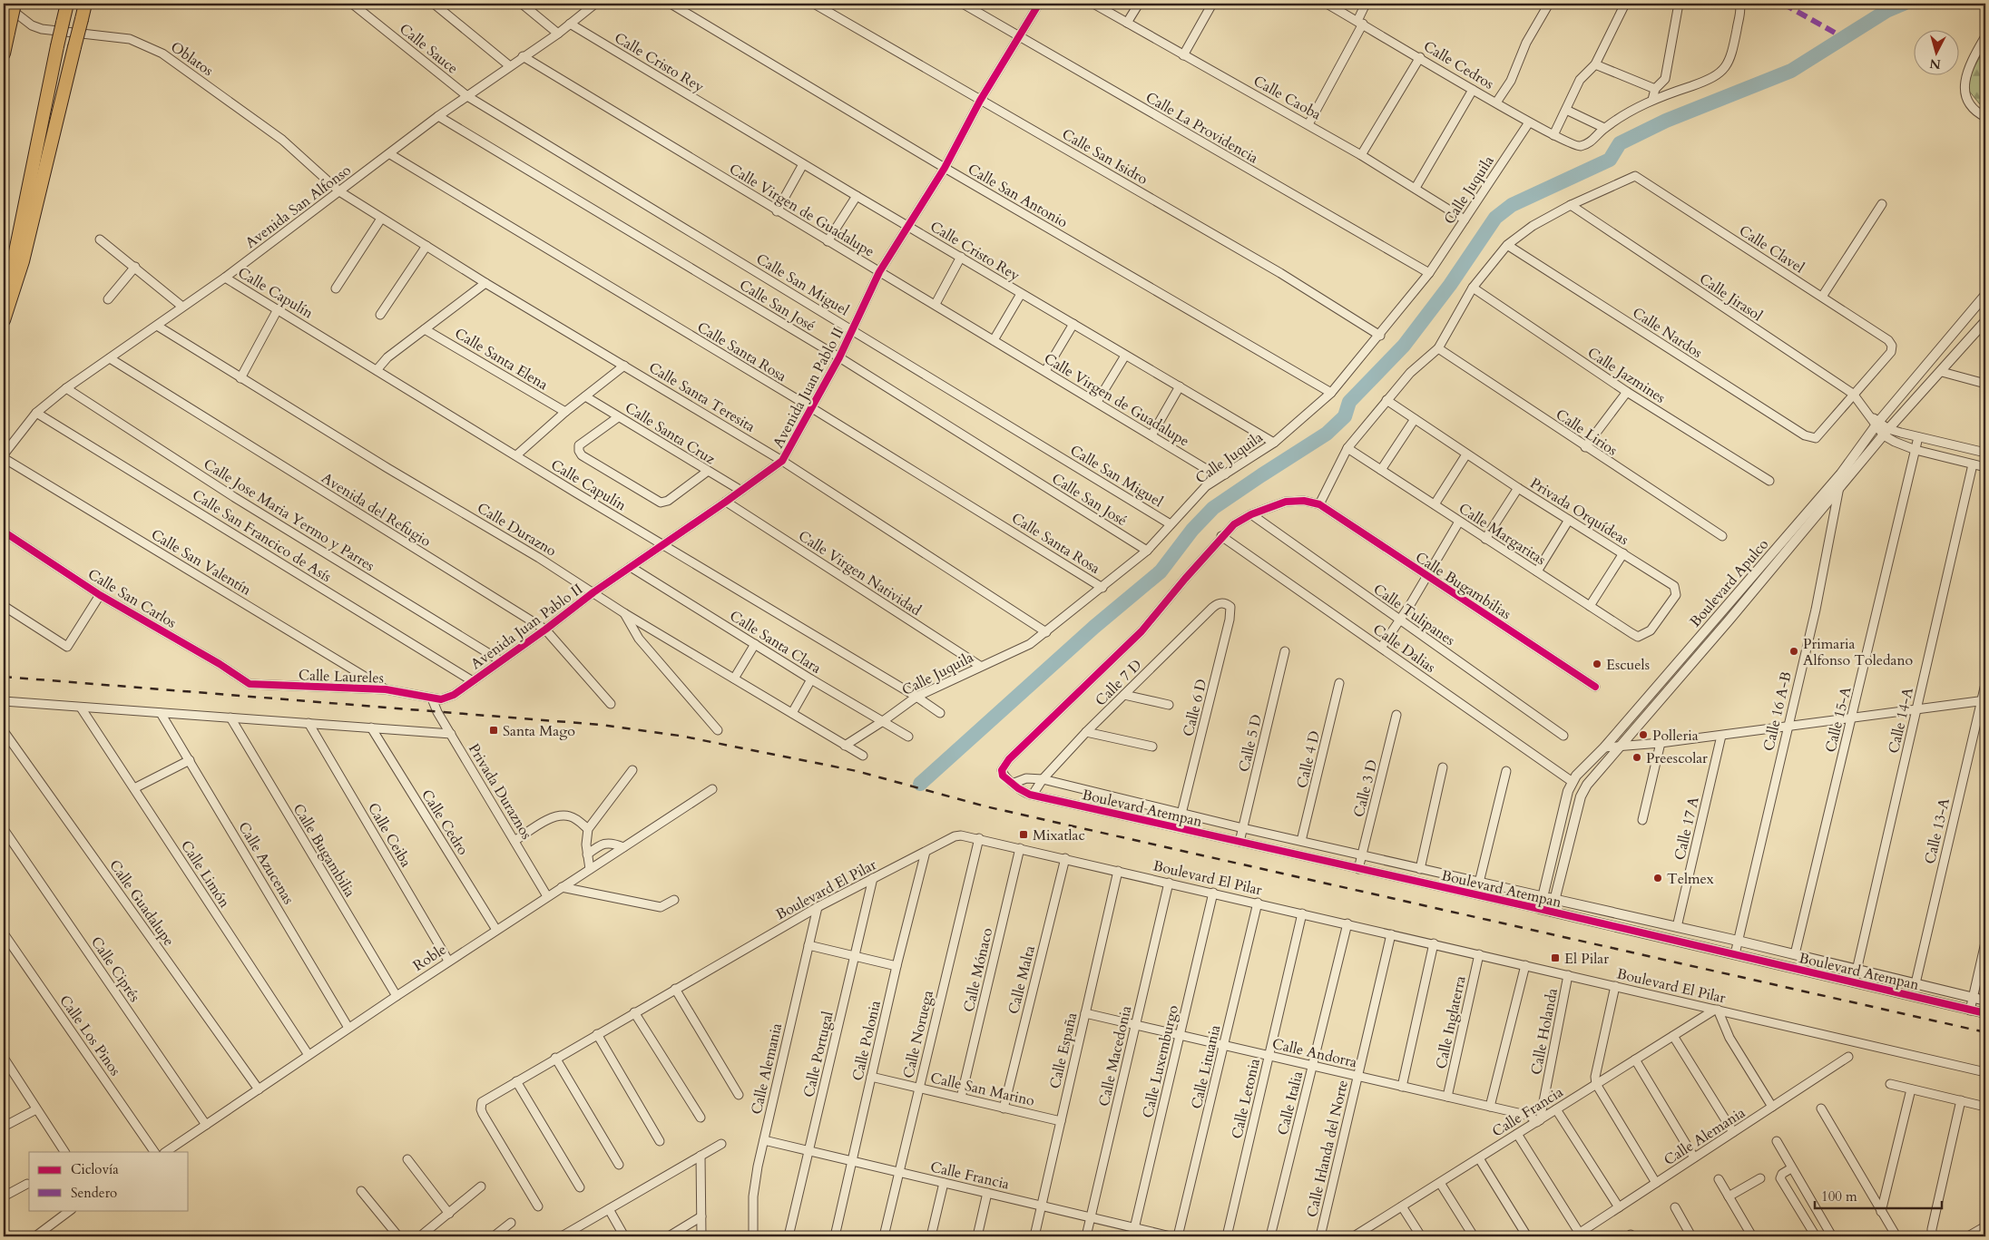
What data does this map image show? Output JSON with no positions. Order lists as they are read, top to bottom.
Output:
{
  "streets": {
    "street": [
      "Calle Sauce",
      "Oblatos",
      "Calle Cristo Rey",
      "Calle Cedros",
      "Calle Caoba",
      "Calle La Providencia",
      "Calle San Isidro",
      "Calle Juquila",
      "Calle San Antonio",
      "Avenida San Alfonso",
      "Calle Virgen de Guadalupe",
      "Calle Clavel",
      "Calle San Miguel",
      "Calle Capulín",
      "Calle Jirasol",
      "Calle San José",
      "Calle Nardos",
      "Calle Santa Rosa",
      "Calle Santa Elena",
      "Calle Jazmines",
      "Avenida Juan Pablo II",
      "Calle Santa Teresita",
      "Calle Lirios",
      "Calle Santa Cruz",
      "Avenida del Refugio",
      "Privada Orquídeas",
      "Calle Jose Maria Yermo y Parres",
      "Calle Durazno",
      "Calle Margaritas",
      "Calle San Francico de Asís",
      "Calle San Valentín",
      "Calle Virgen Natividad",
      "Boulevard Apulco",
      "Calle Bugambilias",
      "Calle San Carlos",
      "Calle Tulipanes",
      "Calle Santa Clara",
      "Calle Dalias",
      "Calle Laureles",
      "Calle 7 D",
      "Calle 6 D",
      "Calle 16 A-B",
      "Calle 15-A",
      "Calle 14-A",
      "Calle 5 D",
      "Calle 4 D",
      "Calle 3 D",
      "Privada Duraznos",
      "Boulevard Atempan",
      "Calle Cedro",
      "Calle 17 A",
      "Calle 13-A",
      "Calle Ceiba",
      "Calle Bugambilia",
      "Calle Azucenas",
      "Calle Limón",
      "Boulevard El Pilar",
      "Calle Guadalupe",
      "Roble",
      "Calle Ciprés",
      "Calle Mónaco",
      "Calle Malta",
      "Calle Inglaterra",
      "Calle Holanda",
      "Calle Noruega",
      "Calle Los Pinos",
      "Calle Polonia",
      "Calle España",
      "Calle Andorra",
      "Calle Portugal",
      "Calle Macedonia",
      "Calle Luxemburgo",
      "Calle Lituania",
      "Calle Alemania",
      "Calle San Marino",
      "Calle Letonia",
      "Calle Italia",
      "Calle Francia",
      "Calle Irlanda del Norte"
    ]
  },
  "crossings": [
    ["Calle Sauce", "Avenida San Alfonso"],
    ["Calle Sauce", "Calle San Miguel"],
    ["Oblatos", "Avenida San Alfonso"],
    ["Oblatos", "Calle Santa Teresita"],
    ["Calle Cristo Rey", "Calle Juquila"],
    ["Calle Cristo Rey", "Avenida San Alfonso"],
    ["Calle Cristo Rey", "Avenida Juan Pablo II"],
    ["Calle Cedros", "Calle Juquila"],
    ["Calle Caoba", "Calle Juquila"],
    ["Calle La Providencia", "Calle Juquila"],
    ["Calle La Providencia", "Avenida Juan Pablo II"],
    ["Calle San Isidro", "Calle Juquila"],
    ["Calle San Isidro", "Avenida Juan Pablo II"],
    ["Calle Juquila", "Calle San Antonio"],
    ["Calle Juquila", "Calle Virgen de Guadalupe"],
    ["Calle Juquila", "Calle San Miguel"],
    ["Calle Juquila", "Calle Capulín"],
    ["Calle Juquila", "Calle San José"],
    ["Calle Juquila", "Calle Santa Rosa"],
    ["Calle Juquila", "Calle Santa Teresita"],
    ["Calle Juquila", "Calle Durazno"],
    ["Calle Juquila", "Calle Virgen Natividad"],
    ["Calle Juquila", "Calle Santa Clara"],
    ["Calle San Antonio", "Avenida Juan Pablo II"],
    ["Avenida San Alfonso", "Calle Virgen de Guadalupe"],
    ["Avenida San Alfonso", "Calle San Miguel"],
    ["Avenida San Alfonso", "Calle Capulín"],
    ["Avenida San Alfonso", "Calle San José"],
    ["Avenida San Alfonso", "Calle Santa Rosa"],
    ["Avenida San Alfonso", "Calle Santa Teresita"],
    ["Avenida San Alfonso", "Avenida del Refugio"],
    ["Avenida San Alfonso", "Calle Jose Maria Yermo y Parres"],
    ["Avenida San Alfonso", "Calle Durazno"],
    ["Avenida San Alfonso", "Calle San Francico de Asís"],
    ["Calle Virgen de Guadalupe", "Avenida Juan Pablo II"],
    ["Calle Clavel", "Calle Jirasol"],
    ["Calle Clavel", "Calle Nardos"],
    ["Calle San Miguel", "Avenida Juan Pablo II"],
    ["Calle Capulín", "Avenida Juan Pablo II"],
    ["Calle Jirasol", "Calle Nardos"],
    ["Calle Jirasol", "Boulevard Apulco"],
    ["Calle San José", "Avenida Juan Pablo II"],
    ["Calle Santa Rosa", "Avenida Juan Pablo II"],
    ["Avenida Juan Pablo II", "Calle Santa Teresita"],
    ["Avenida Juan Pablo II", "Calle Santa Cruz"],
    ["Avenida Juan Pablo II", "Avenida del Refugio"],
    ["Avenida Juan Pablo II", "Calle Jose Maria Yermo y Parres"],
    ["Avenida Juan Pablo II", "Calle Durazno"],
    ["Avenida Juan Pablo II", "Calle San Francico de Asís"],
    ["Avenida Juan Pablo II", "Calle Virgen Natividad"],
    ["Avenida Juan Pablo II", "Calle Santa Clara"],
    ["Avenida Juan Pablo II", "Calle Laureles"],
    ["Avenida Juan Pablo II", "Privada Duraznos"],
    ["Privada Orquídeas", "Calle Margaritas"],
    ["Calle San Valentín", "Calle Laureles"],
    ["Boulevard Apulco", "Calle Dalias"],
    ["Boulevard Apulco", "Calle 16 A-B"],
    ["Boulevard Apulco", "Boulevard Atempan"],
    ["Calle San Carlos", "Calle Laureles"],
    ["Calle Laureles", "Privada Duraznos"],
    ["Calle 7 D", "Calle 6 D"],
    ["Calle 7 D", "Boulevard Atempan"],
    ["Calle 6 D", "Boulevard Atempan"],
    ["Calle 16 A-B", "Boulevard Atempan"],
    ["Calle 15-A", "Boulevard Atempan"],
    ["Calle 14-A", "Boulevard Atempan"],
    ["Calle 5 D", "Boulevard Atempan"],
    ["Calle 4 D", "Boulevard Atempan"],
    ["Calle 3 D", "Boulevard Atempan"],
    ["Privada Duraznos", "Roble"],
    ["Boulevard Atempan", "Calle 17 A"],
    ["Boulevard Atempan", "Calle 13-A"],
    ["Calle Cedro", "Roble"],
    ["Calle Ceiba", "Roble"],
    ["Calle Bugambilia", "Roble"],
    ["Calle Azucenas", "Roble"],
    ["Calle Limón", "Roble"],
    ["Boulevard El Pilar", "Calle Mónaco"],
    ["Boulevard El Pilar", "Calle Malta"],
    ["Boulevard El Pilar", "Calle Inglaterra"],
    ["Boulevard El Pilar", "Calle Holanda"],
    ["Boulevard El Pilar", "Calle Noruega"],
    ["Boulevard El Pilar", "Calle Polonia"],
    ["Boulevard El Pilar", "Calle España"],
    ["Boulevard El Pilar", "Calle Portugal"],
    ["Boulevard El Pilar", "Calle Macedonia"],
    ["Boulevard El Pilar", "Calle Luxemburgo"],
    ["Boulevard El Pilar", "Calle Lituania"],
    ["Boulevard El Pilar", "Calle Alemania"],
    ["Boulevard El Pilar", "Calle Letonia"],
    ["Boulevard El Pilar", "Calle Italia"],
    ["Boulevard El Pilar", "Calle Francia"],
    ["Boulevard El Pilar", "Calle Irlanda del Norte"],
    ["Calle Guadalupe", "Roble"],
    ["Roble", "Calle Ciprés"],
    ["Calle Mónaco", "Calle San Marino"],
    ["Calle Malta", "Calle San Marino"],
    ["Calle Inglaterra", "Calle Andorra"],
    ["Calle Holanda", "Calle Andorra"],
    ["Calle Holanda", "Calle Francia"],
    ["Calle Noruega", "Calle San Marino"],
    ["Calle Noruega", "Calle Francia"],
    ["Calle Polonia", "Calle San Marino"],
    ["Calle Polonia", "Calle Francia"],
    ["Calle España", "Calle Andorra"],
    ["Calle España", "Calle San Marino"],
    ["Calle España", "Calle Francia"],
    ["Calle Andorra", "Calle Macedonia"],
    ["Calle Andorra", "Calle Luxemburgo"],
    ["Calle Andorra", "Calle Lituania"],
    ["Calle Andorra", "Calle Letonia"],
    ["Calle Andorra", "Calle Italia"],
    ["Calle Andorra", "Calle Francia"],
    ["Calle Andorra", "Calle Irlanda del Norte"],
    ["Calle Portugal", "Calle Francia"],
    ["Calle Macedonia", "Calle Francia"],
    ["Calle Luxemburgo", "Calle Francia"],
    ["Calle Alemania", "Calle Francia"]
  ],
  "places": {
    "other": [
      "Primaria Alfonso Toledano",
      "Escuels",
      "Polleria",
      "Preescolar",
      "Telmex"
    ],
    "transit": ["Santa Mago", "Mixatlac", "El Pilar"]
  },
  "legend": ["Ciclovía", "Sendero"],
  "scale_bar": "100 m",
  "north": "bottom"
}
